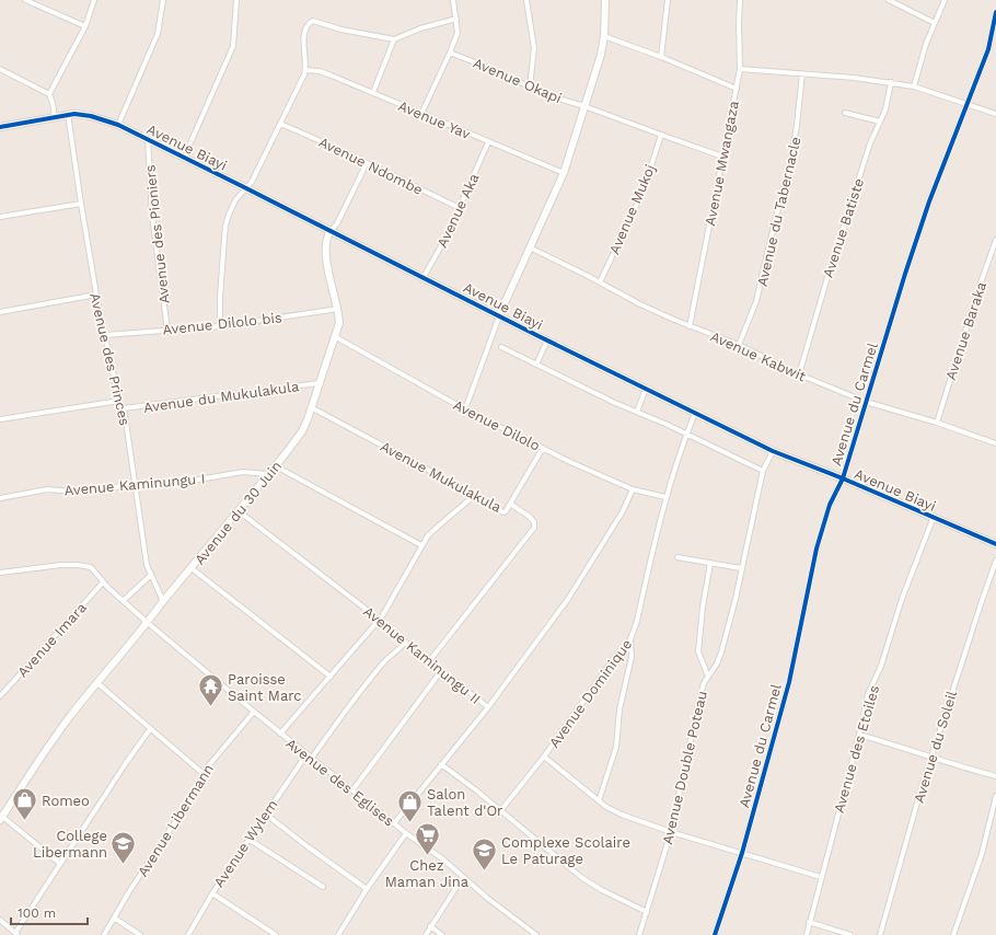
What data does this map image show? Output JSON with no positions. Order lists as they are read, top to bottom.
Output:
{
  "streets": {
    "street": [
      "Avenue Okapi",
      "Avenue Yav",
      "Avenue Biayi",
      "Avenue Mwangaza",
      "Avenue Ndombe",
      "Avenue Mukoj",
      "Avenue Aka",
      "Avenue du Tabernacle",
      "Avenue Batiste",
      "Avenue des Pioniers",
      "Avenue Dilolo bis",
      "Avenue Baraka",
      "Avenue Kabwit",
      "Avenue des Princes",
      "Avenue du Mukulakula",
      "Avenue du Carmel",
      "Avenue Dilolo",
      "Avenue Mukulakula",
      "Avenue Kaminungu I",
      "Avenue du 30 Juin",
      "Avenue Imara",
      "Avenue Kaminungu II",
      "Avenue Dominique",
      "Avenue du Soleil",
      "Avenue des Etoiles",
      "Avenue Double Poteau",
      "Avenue des Eglises",
      "Avenue Libermann",
      "Avenue Wylem"
    ]
  },
  "crossings": [
    ["Avenue Okapi", "Avenue Mwangaza"],
    ["Avenue Okapi", "Avenue Mukoj"],
    ["Avenue Yav", "Avenue Aka"],
    ["Avenue Biayi", "Avenue Aka"],
    ["Avenue Biayi", "Avenue des Pioniers"],
    ["Avenue Biayi", "Avenue des Princes"],
    ["Avenue Biayi", "Avenue du Carmel"],
    ["Avenue Biayi", "Avenue du 30 Juin"],
    ["Avenue Biayi", "Avenue Dominique"],
    ["Avenue Biayi", "Avenue des Etoiles"],
    ["Avenue Biayi", "Avenue Double Poteau"],
    ["Avenue Mwangaza", "Avenue Kabwit"],
    ["Avenue Ndombe", "Avenue Aka"],
    ["Avenue Ndombe", "Avenue du 30 Juin"],
    ["Avenue Mukoj", "Avenue Kabwit"],
    ["Avenue du Tabernacle", "Avenue Kabwit"],
    ["Avenue Batiste", "Avenue Kabwit"],
    ["Avenue des Pioniers", "Avenue Dilolo bis"],
    ["Avenue Dilolo bis", "Avenue des Princes"],
    ["Avenue Dilolo bis", "Avenue du 30 Juin"],
    ["Avenue Baraka", "Avenue Kabwit"],
    ["Avenue Kabwit", "Avenue du Carmel"],
    ["Avenue des Princes", "Avenue du Mukulakula"],
    ["Avenue des Princes", "Avenue Kaminungu I"],
    ["Avenue des Princes", "Avenue du 30 Juin"],
    ["Avenue du Mukulakula", "Avenue du 30 Juin"],
    ["Avenue Dilolo", "Avenue Mukulakula"],
    ["Avenue Dilolo", "Avenue du 30 Juin"],
    ["Avenue Dilolo", "Avenue Dominique"],
    ["Avenue Mukulakula", "Avenue du 30 Juin"],
    ["Avenue Kaminungu I", "Avenue du 30 Juin"],
    ["Avenue du 30 Juin", "Avenue Kaminungu II"],
    ["Avenue du 30 Juin", "Avenue des Eglises"],
    ["Avenue Imara", "Avenue des Eglises"],
    ["Avenue Kaminungu II", "Avenue des Eglises"],
    ["Avenue des Eglises", "Avenue Libermann"],
    ["Avenue des Eglises", "Avenue Wylem"]
  ],
  "places": {
    "temple": ["Paroisse Saint Marc"],
    "shop": ["Romeo", "Salon Talent d'Or"],
    "supermarket": ["Chez Maman Jina"],
    "school or university": ["College Libermann", "Complexe Scolaire Le Paturage"]
  },
  "scale_bar": "100 m"
}
